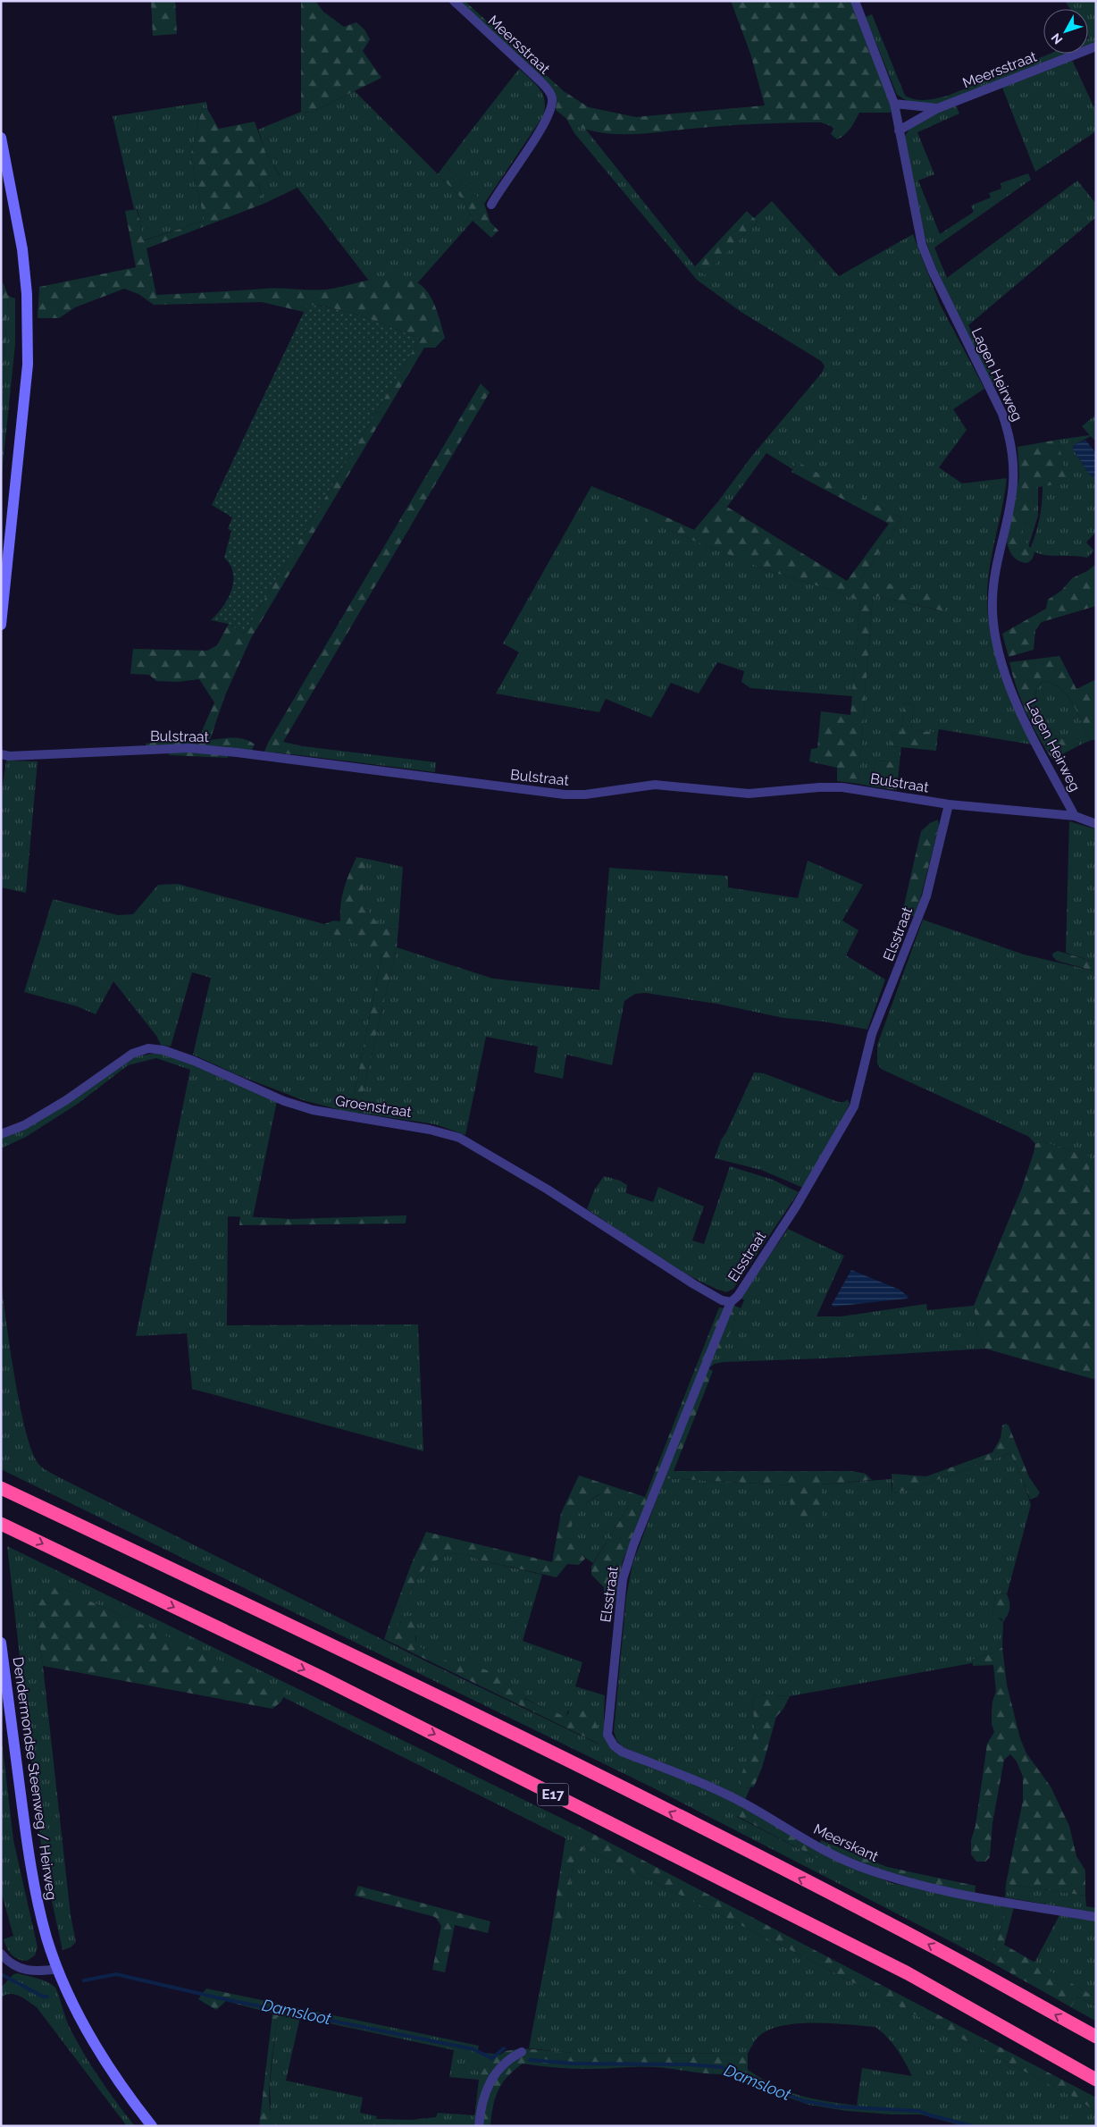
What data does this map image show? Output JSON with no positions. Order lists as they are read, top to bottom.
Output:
{
  "streets": {
    "highway": ["E17"],
    "main road": ["Dendermondse Steenweg / Heirweg"],
    "street": [
      "Meersstraat",
      "Lagen Heirweg",
      "Bulstraat",
      "Elsstraat",
      "Groenstraat",
      "Meerskant"
    ]
  },
  "crossings": [
    ["Meersstraat", "Lagen Heirweg"],
    ["Lagen Heirweg", "Bulstraat"],
    ["Bulstraat", "Elsstraat"],
    ["Elsstraat", "Groenstraat"],
    ["Elsstraat", "Meerskant"]
  ],
  "water": ["Damsloot"],
  "north": "bottom left"
}
